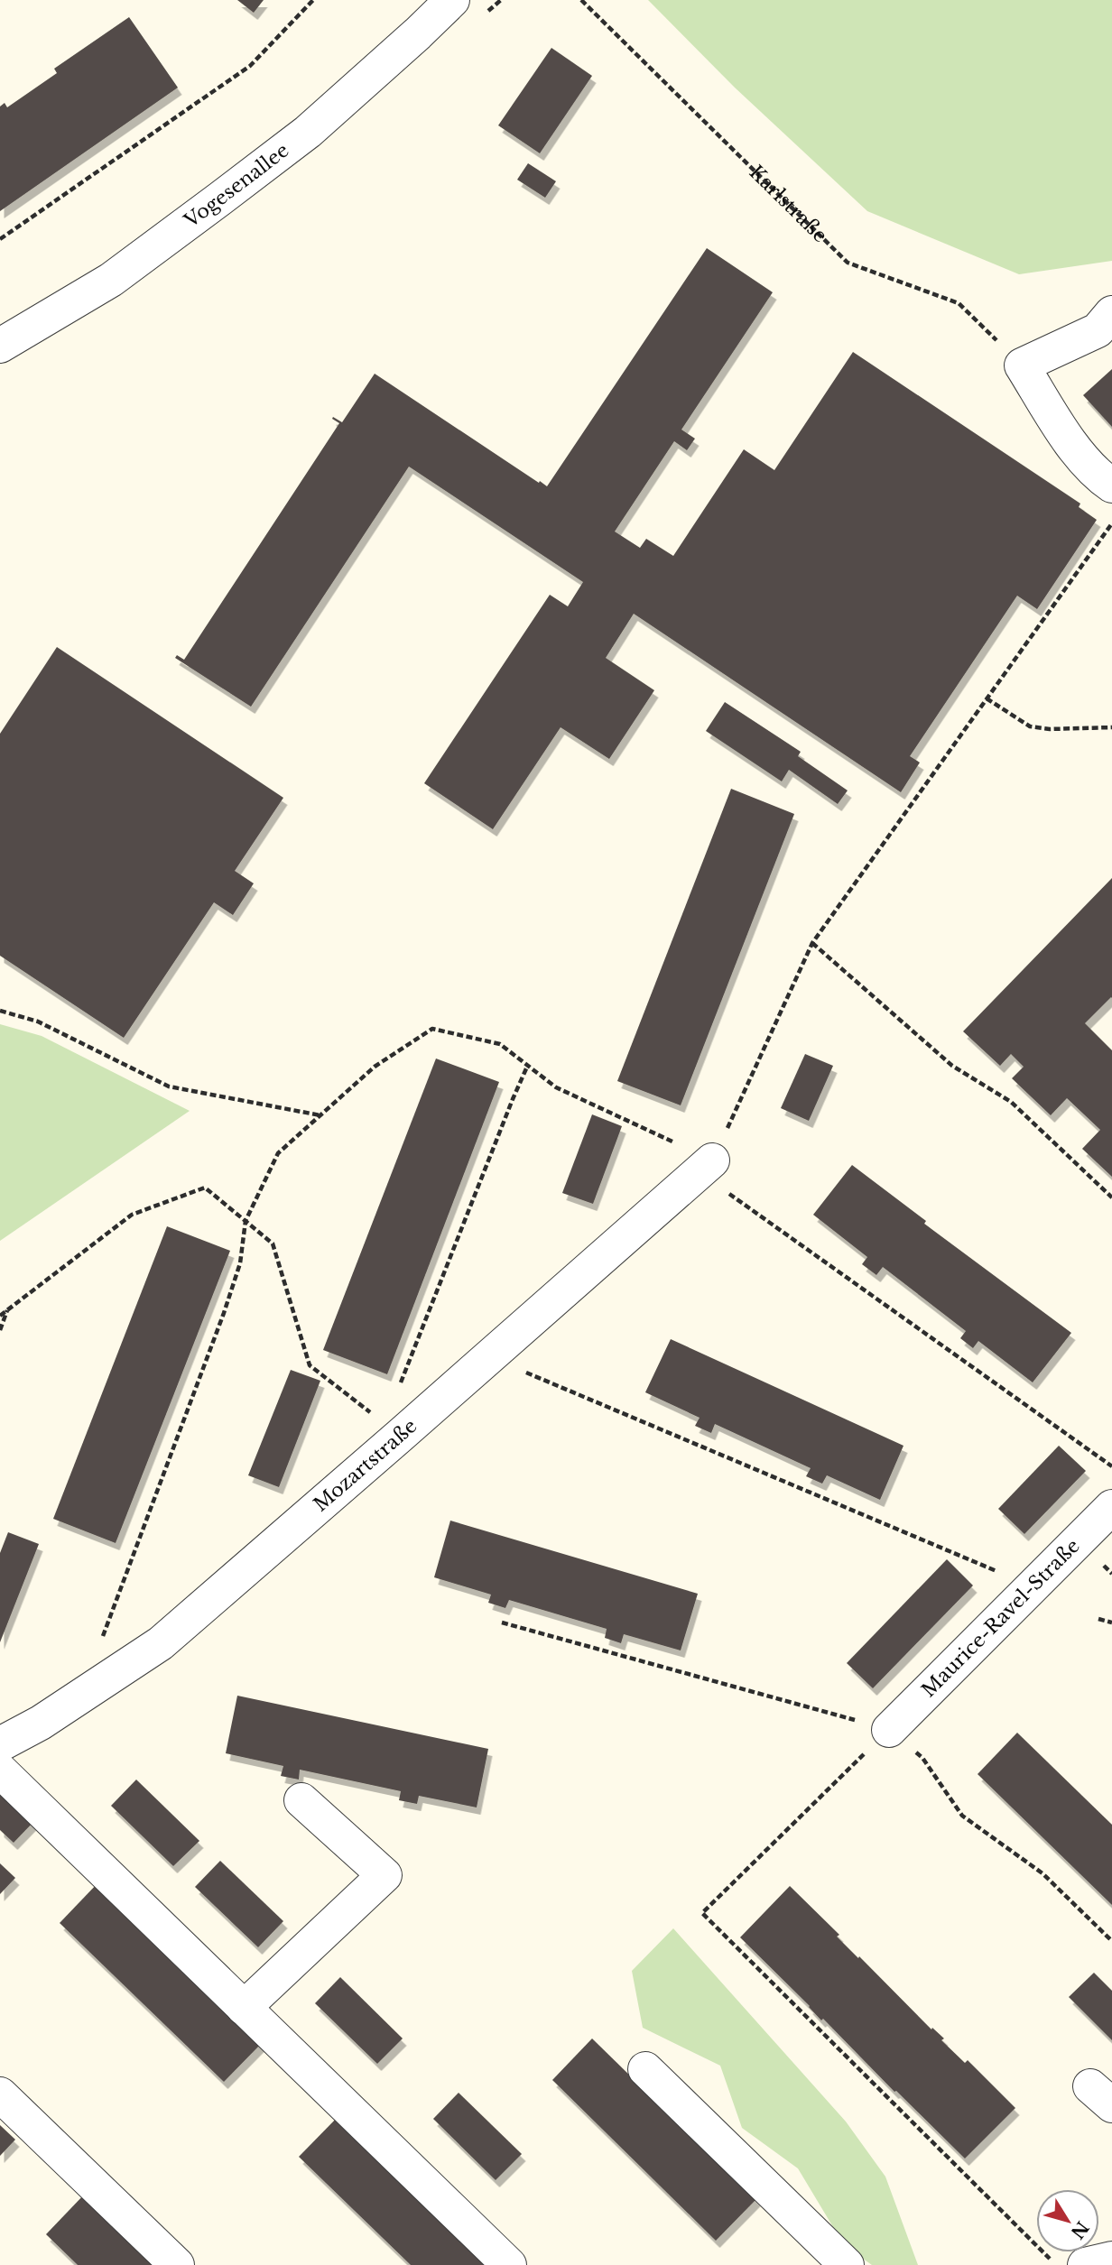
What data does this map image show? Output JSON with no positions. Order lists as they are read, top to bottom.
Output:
{
  "streets": {
    "street": ["Vogesenallee", "Mozartstraße", "Maurice-Ravel-Straße"],
    "path": ["Karlstraße"]
  },
  "north": "bottom right"
}
